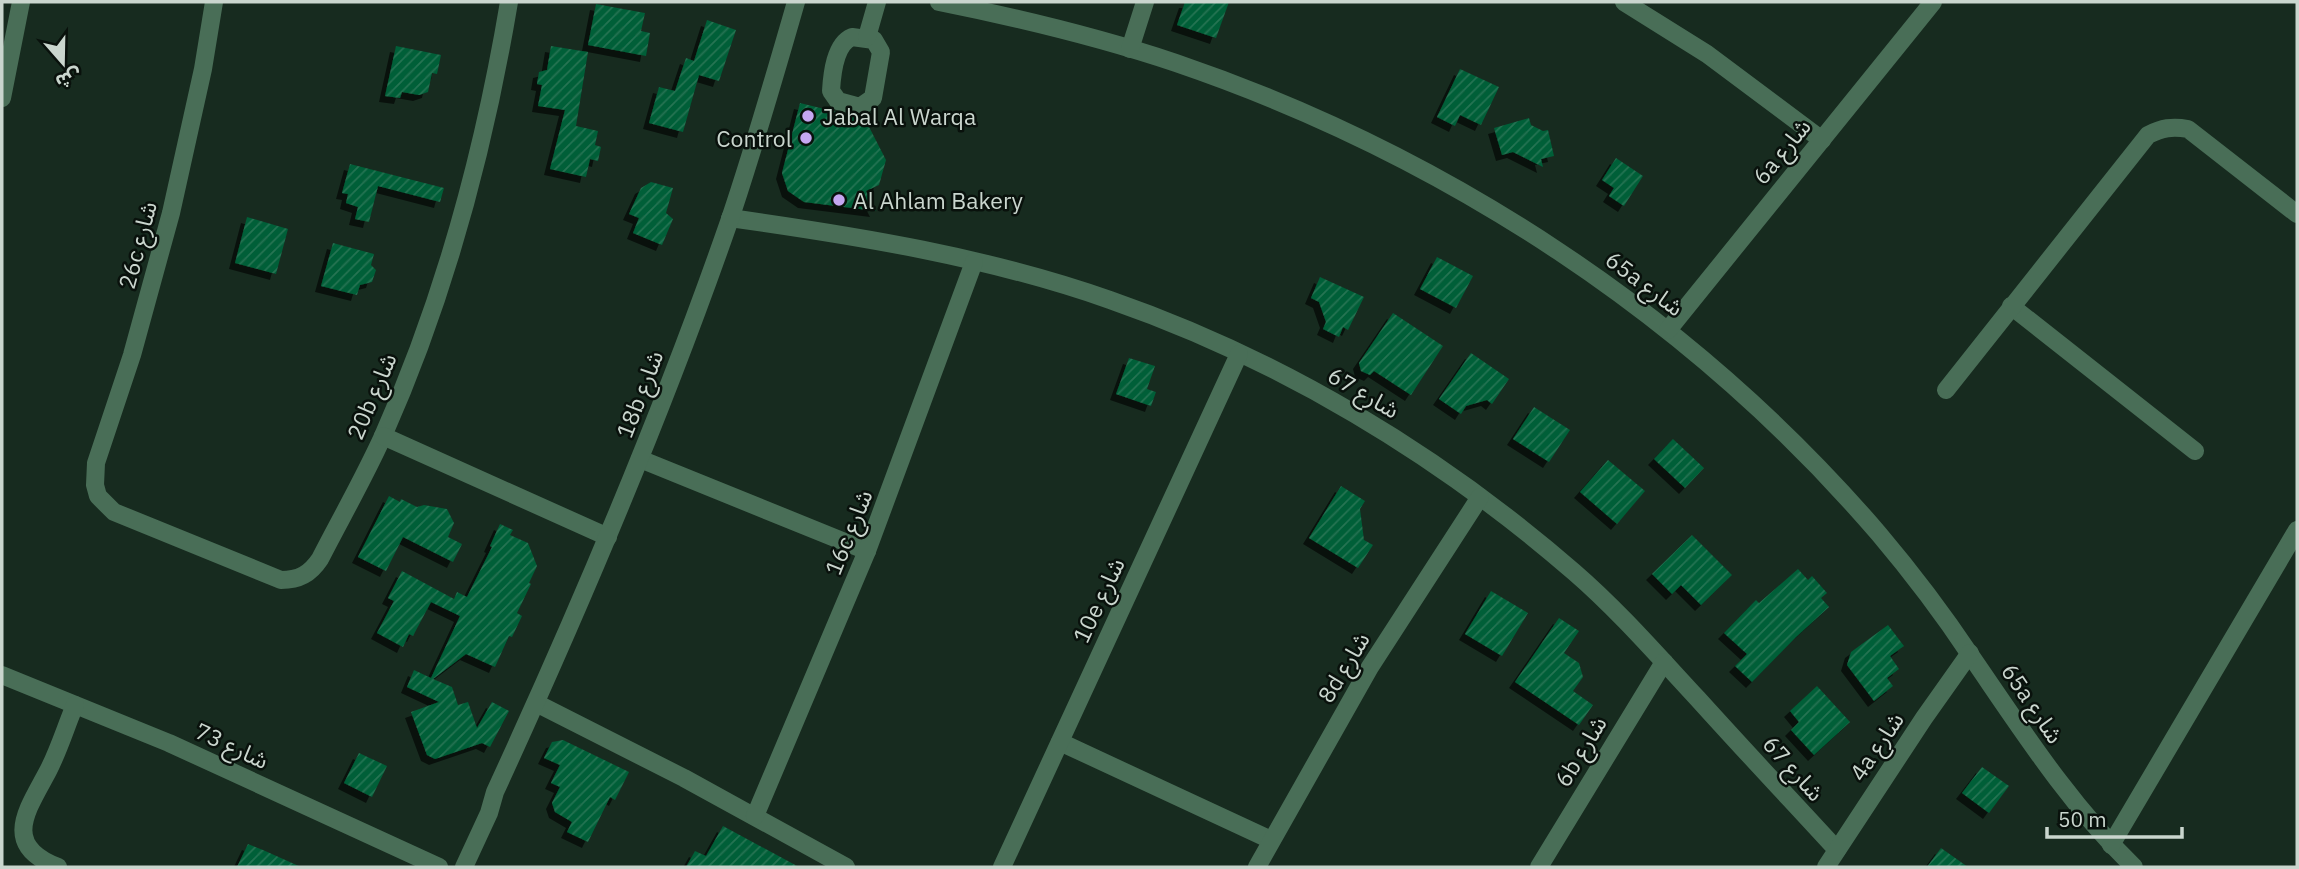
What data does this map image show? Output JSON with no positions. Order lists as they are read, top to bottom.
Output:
{
  "streets": {
    "street": [
      "6a شارع",
      "26c شارع",
      "65a شارع",
      "شارع 67",
      "18b شارع",
      "20b شارع",
      "16c شارع",
      "10e شارع",
      "8d شارع",
      "شارع 73",
      "4a شارع",
      "6b شارع"
    ]
  },
  "crossings": [
    ["6a شارع", "65a شارع"],
    ["26c شارع", "20b شارع"],
    ["65a شارع", "4a شارع"],
    ["شارع 67", "18b شارع"],
    ["شارع 67", "16c شارع"],
    ["شارع 67", "10e شارع"],
    ["شارع 67", "8d شارع"],
    ["شارع 67", "4a شارع"],
    ["شارع 67", "6b شارع"]
  ],
  "places": ["Jabal Al Warqa", "Control", "Al Ahlam Bakery"],
  "scale_bar": "50 m",
  "north": "bottom"
}
